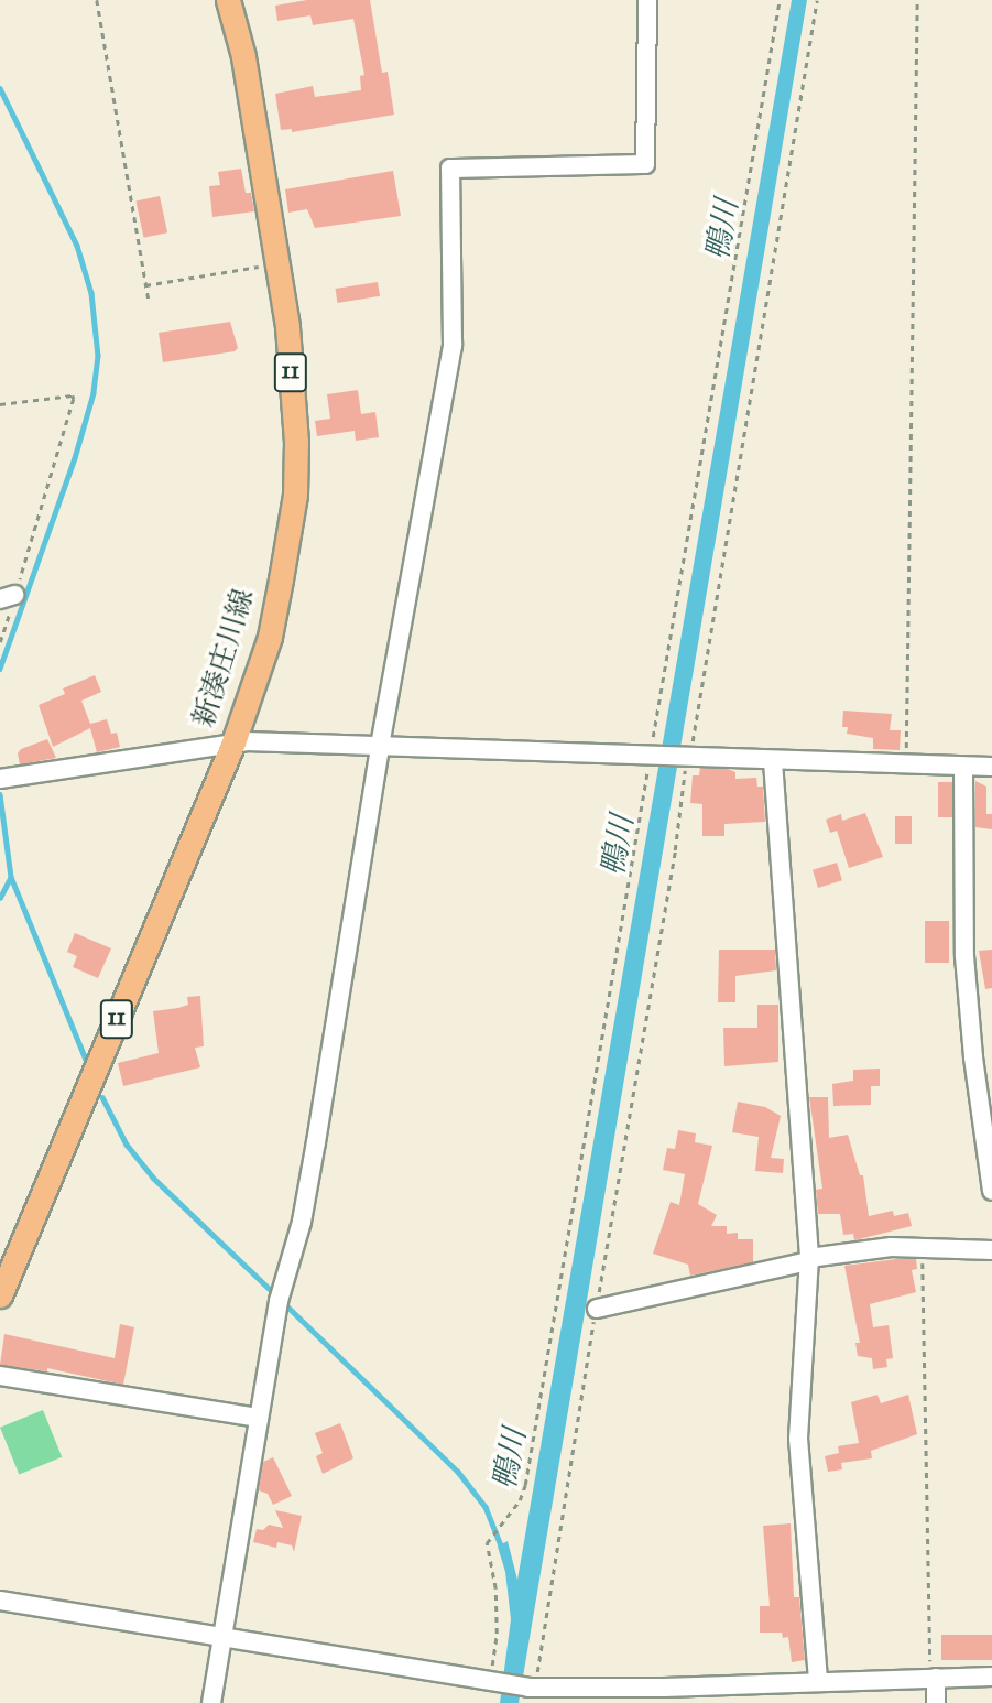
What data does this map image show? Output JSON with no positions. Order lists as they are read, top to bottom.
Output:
{
  "streets": {
    "main road": ["11", "新湊庄川線"]
  },
  "water": ["鴨川"]
}
